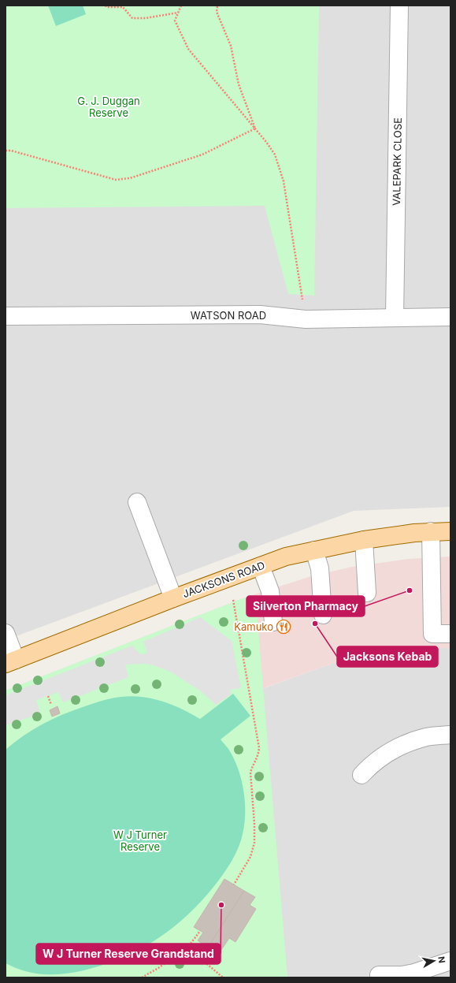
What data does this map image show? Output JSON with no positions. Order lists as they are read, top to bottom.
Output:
{
  "streets": {
    "main road": ["JACKSONS ROAD"],
    "street": ["VALEPARK CLOSE", "WATSON ROAD"]
  },
  "crossings": [
    ["VALEPARK CLOSE", "WATSON ROAD"]
  ],
  "parks": ["G. J. Duggan Reserve", "W J Turner Reserve"],
  "places": {
    "other": ["Silverton Pharmacy", "Jacksons Kebab", "W J Turner Reserve Grandstand"],
    "restaurant": ["Kamuko"]
  },
  "north": "right"
}
